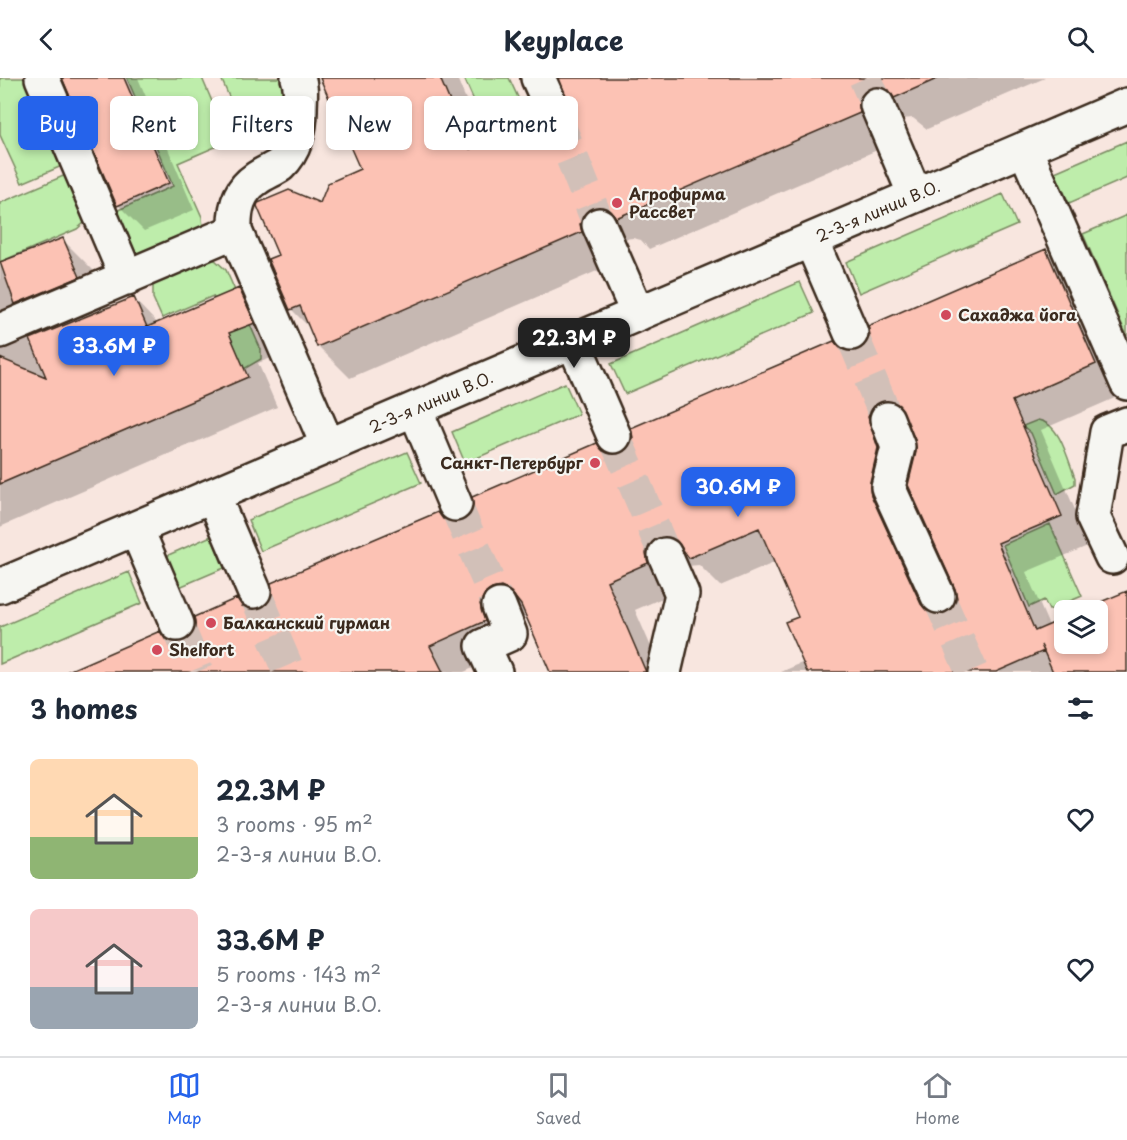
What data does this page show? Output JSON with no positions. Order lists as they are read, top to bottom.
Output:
{
  "streets": {
    "street": ["2-3-я линии В.О."]
  },
  "places": [
    "Агрофирма Рассвет",
    "Сахаджа йога",
    "Санкт-Петербург",
    "Балканский гурман",
    "Shelfort"
  ],
  "page": {
    "header": "Keyplace",
    "chip": [
      "Buy",
      "Rent",
      "Filters",
      "New",
      "Apartment"
    ],
    "price": ["22.3M ₽", "33.6M ₽", "30.6M ₽"],
    "heading": "3 homes",
    "list": [
      {
        "name": "22.3M ₽",
        "note": "3 rooms · 95 m² · 2-3-я линии В.О."
      },
      {
        "name": "33.6M ₽",
        "note": "5 rooms · 143 m² · 2-3-я линии В.О."
      }
    ],
    "tabs": ["Map", "Saved", "Home"]
  }
}
